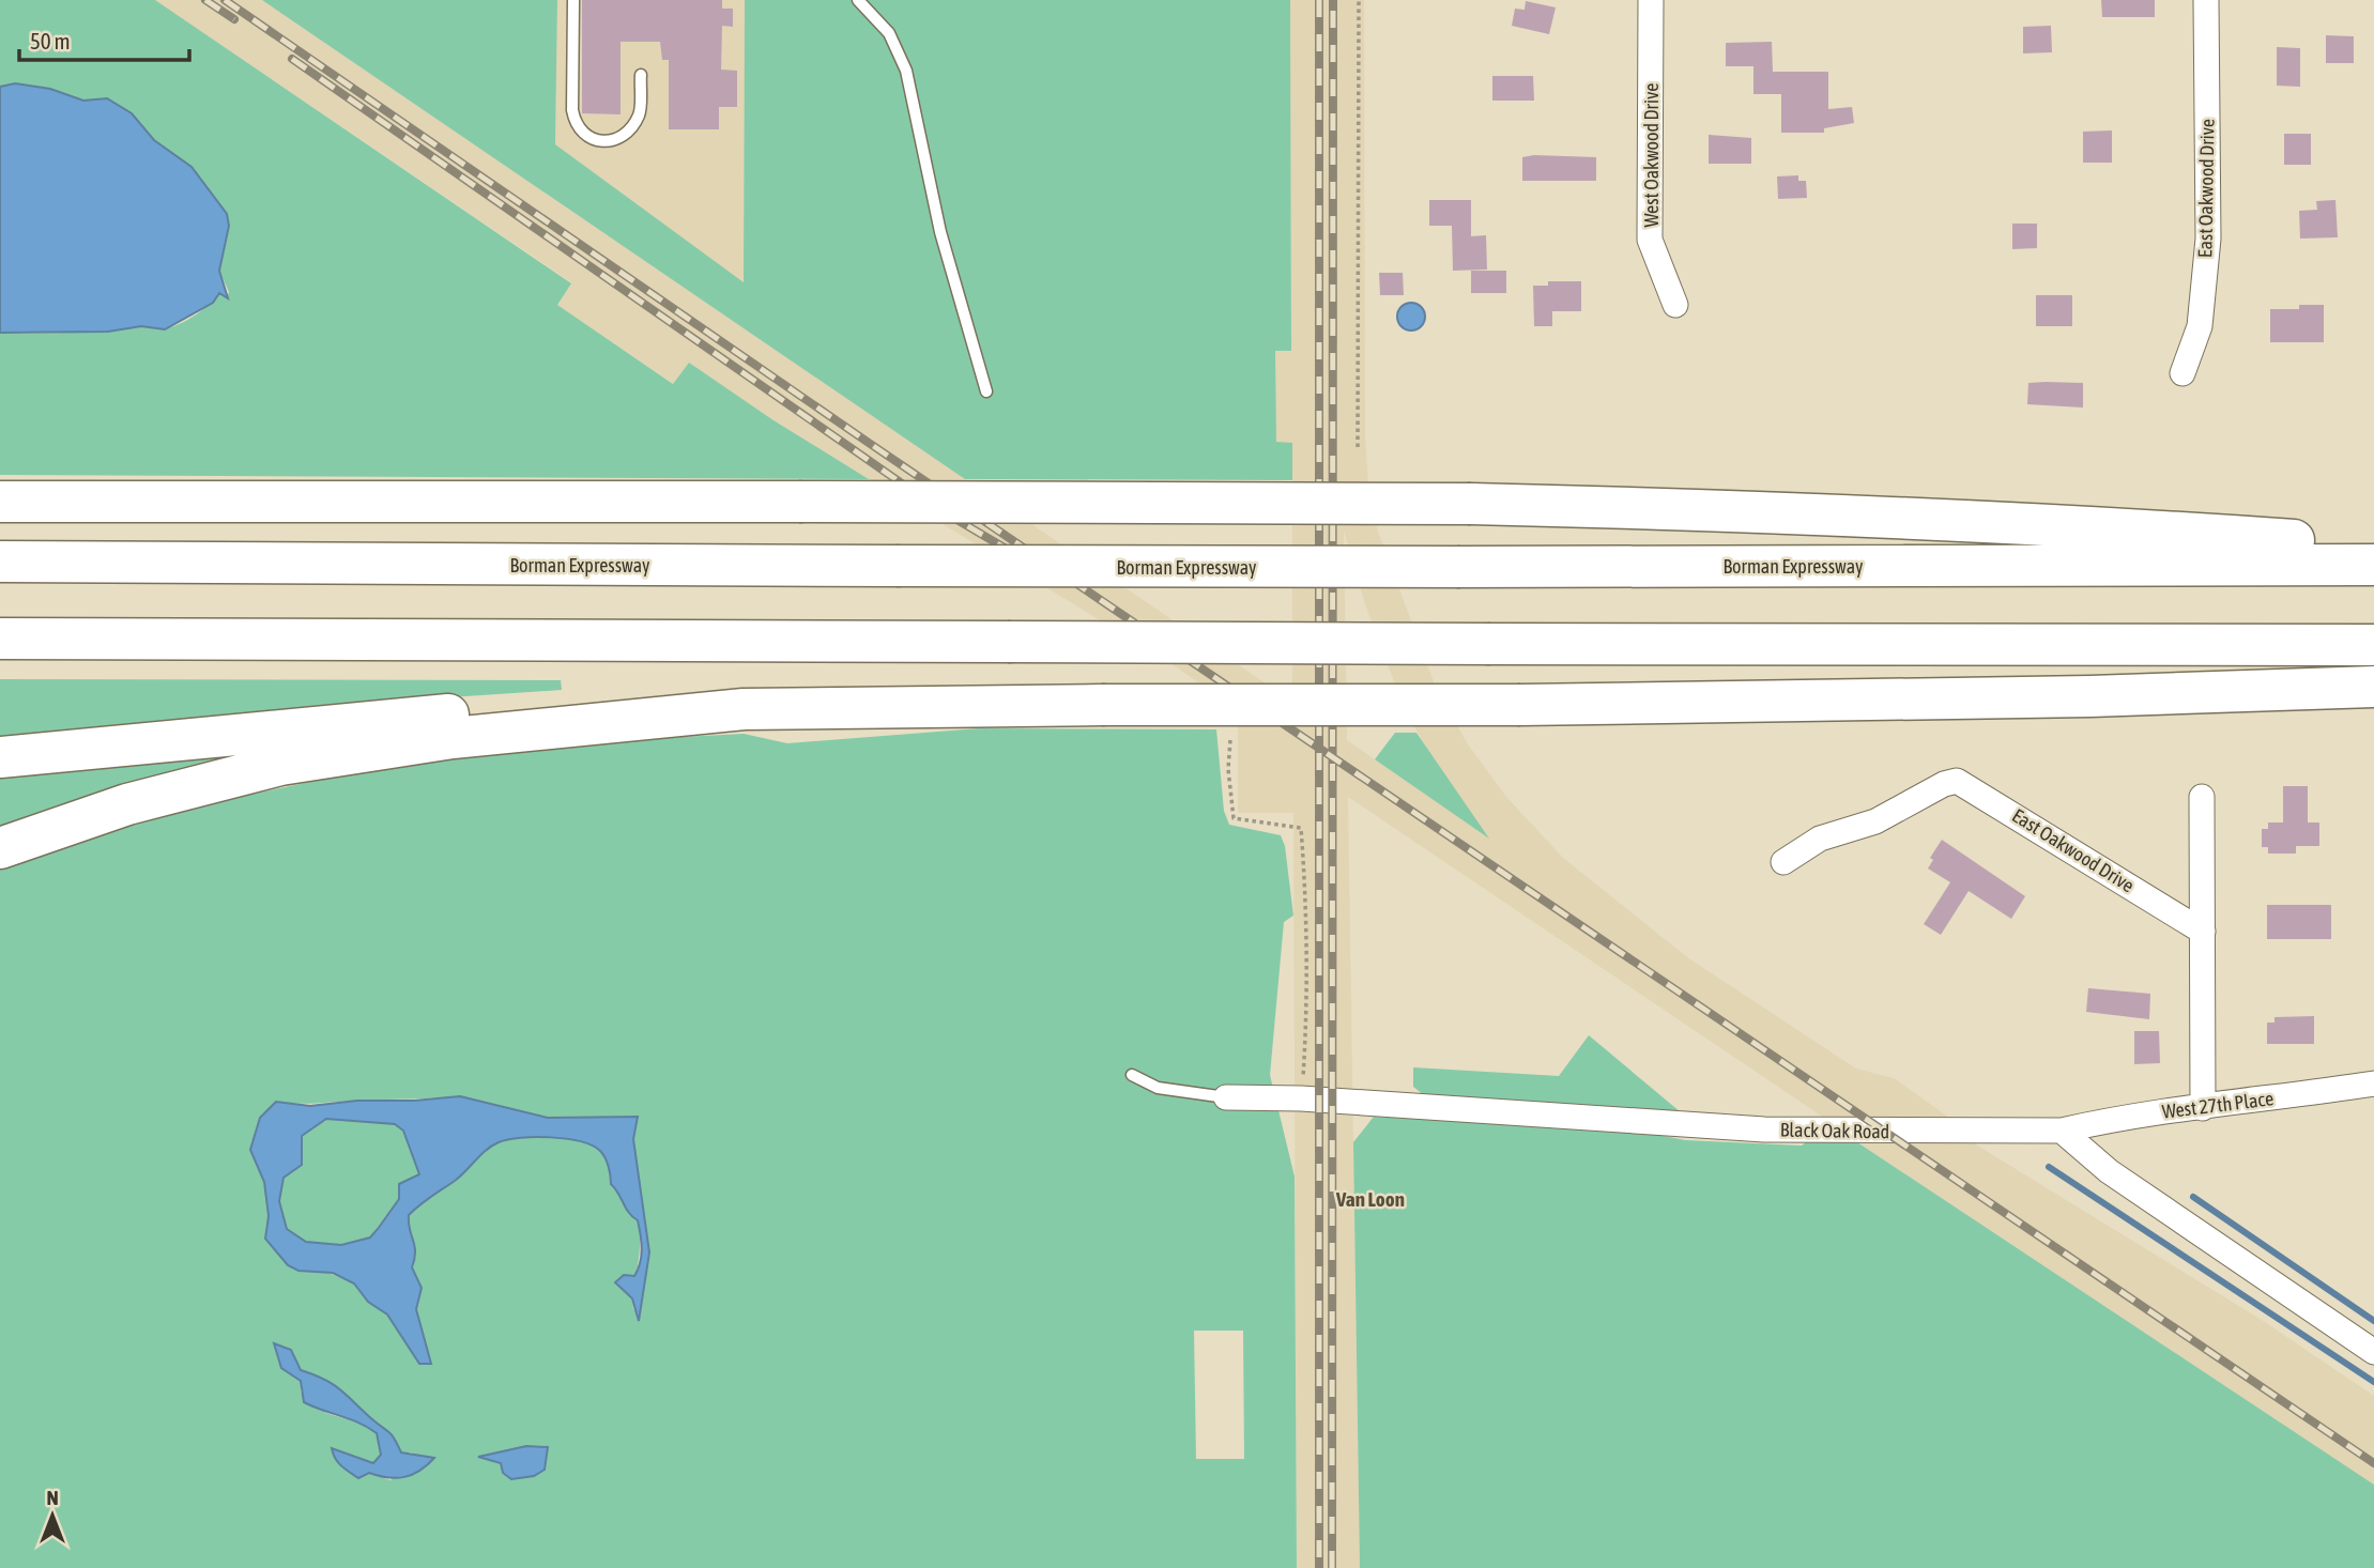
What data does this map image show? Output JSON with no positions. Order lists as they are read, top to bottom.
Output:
{
  "streets": {
    "highway": ["Borman Expressway"],
    "street": [
      "West Oakwood Drive",
      "East Oakwood Drive",
      "West 27th Place",
      "Black Oak Road"
    ]
  },
  "crossings": [
    ["West 27th Place", "Black Oak Road"]
  ],
  "districts": ["Van Loon"],
  "scale_bar": "50 m",
  "north": "top"
}
